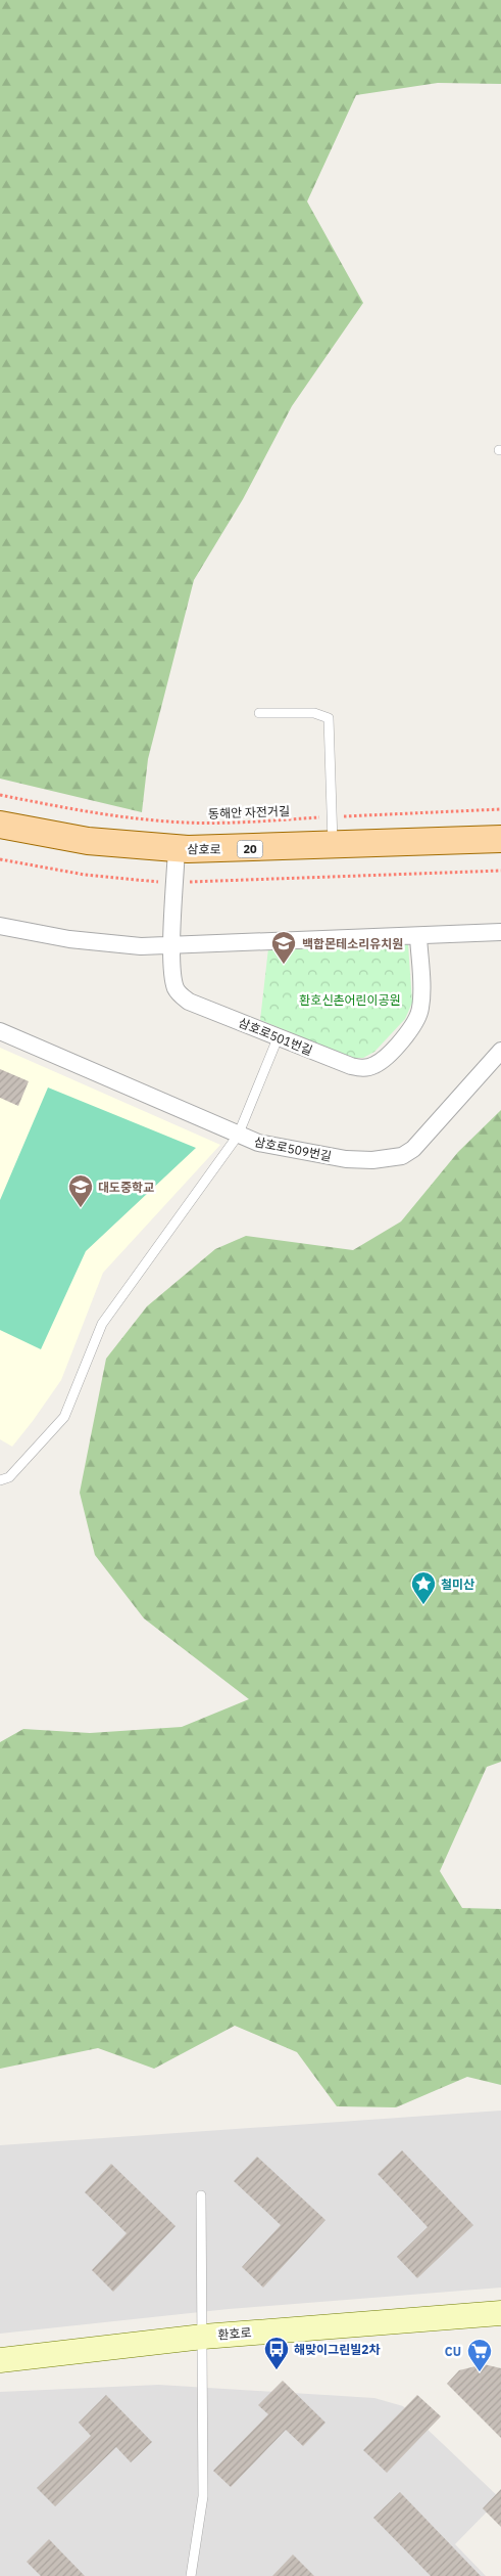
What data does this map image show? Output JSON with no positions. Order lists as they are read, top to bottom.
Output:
{
  "streets": {
    "main road": ["삼호로", "20"],
    "street": ["삼호로501번길", "삼호로509번길", "환호로"],
    "path": ["동해안 자전거길"]
  },
  "crossings": [
    ["삼호로", "삼호로501번길"]
  ],
  "parks": ["환호신촌어린이공원"],
  "places": {
    "school or university": ["백합몬테소리유치원", "대도중학교"],
    "place": ["철미산"],
    "bus stop": ["해맞이그린빌2차"],
    "supermarket": ["CU"]
  }
}
